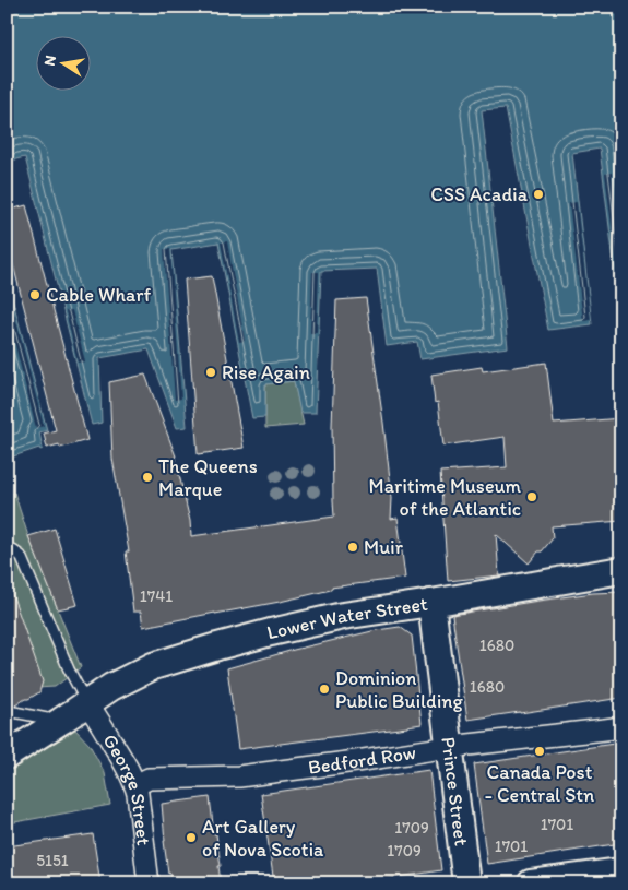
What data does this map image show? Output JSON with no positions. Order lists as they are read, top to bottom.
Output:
{
  "streets": {
    "street": [
      "Lower Water Street",
      "Bedford Row",
      "George Street",
      "Prince Street"
    ]
  },
  "crossings": [
    ["Lower Water Street", "George Street"],
    ["Lower Water Street", "Prince Street"],
    ["Bedford Row", "George Street"],
    ["Bedford Row", "Prince Street"]
  ],
  "places": [
    "CSS Acadia",
    "Cable Wharf",
    "Rise Again",
    "The Queens Marque",
    "Maritime Museum of the Atlantic",
    "Muir",
    "Dominion Public Building",
    "Canada Post - Central Stn",
    "Art Gallery of Nova Scotia"
  ],
  "house_numbers": [
    "1741",
    "1680",
    "1680",
    "1701",
    "1709",
    "1701",
    "1709",
    "5151"
  ],
  "north": "left"
}
